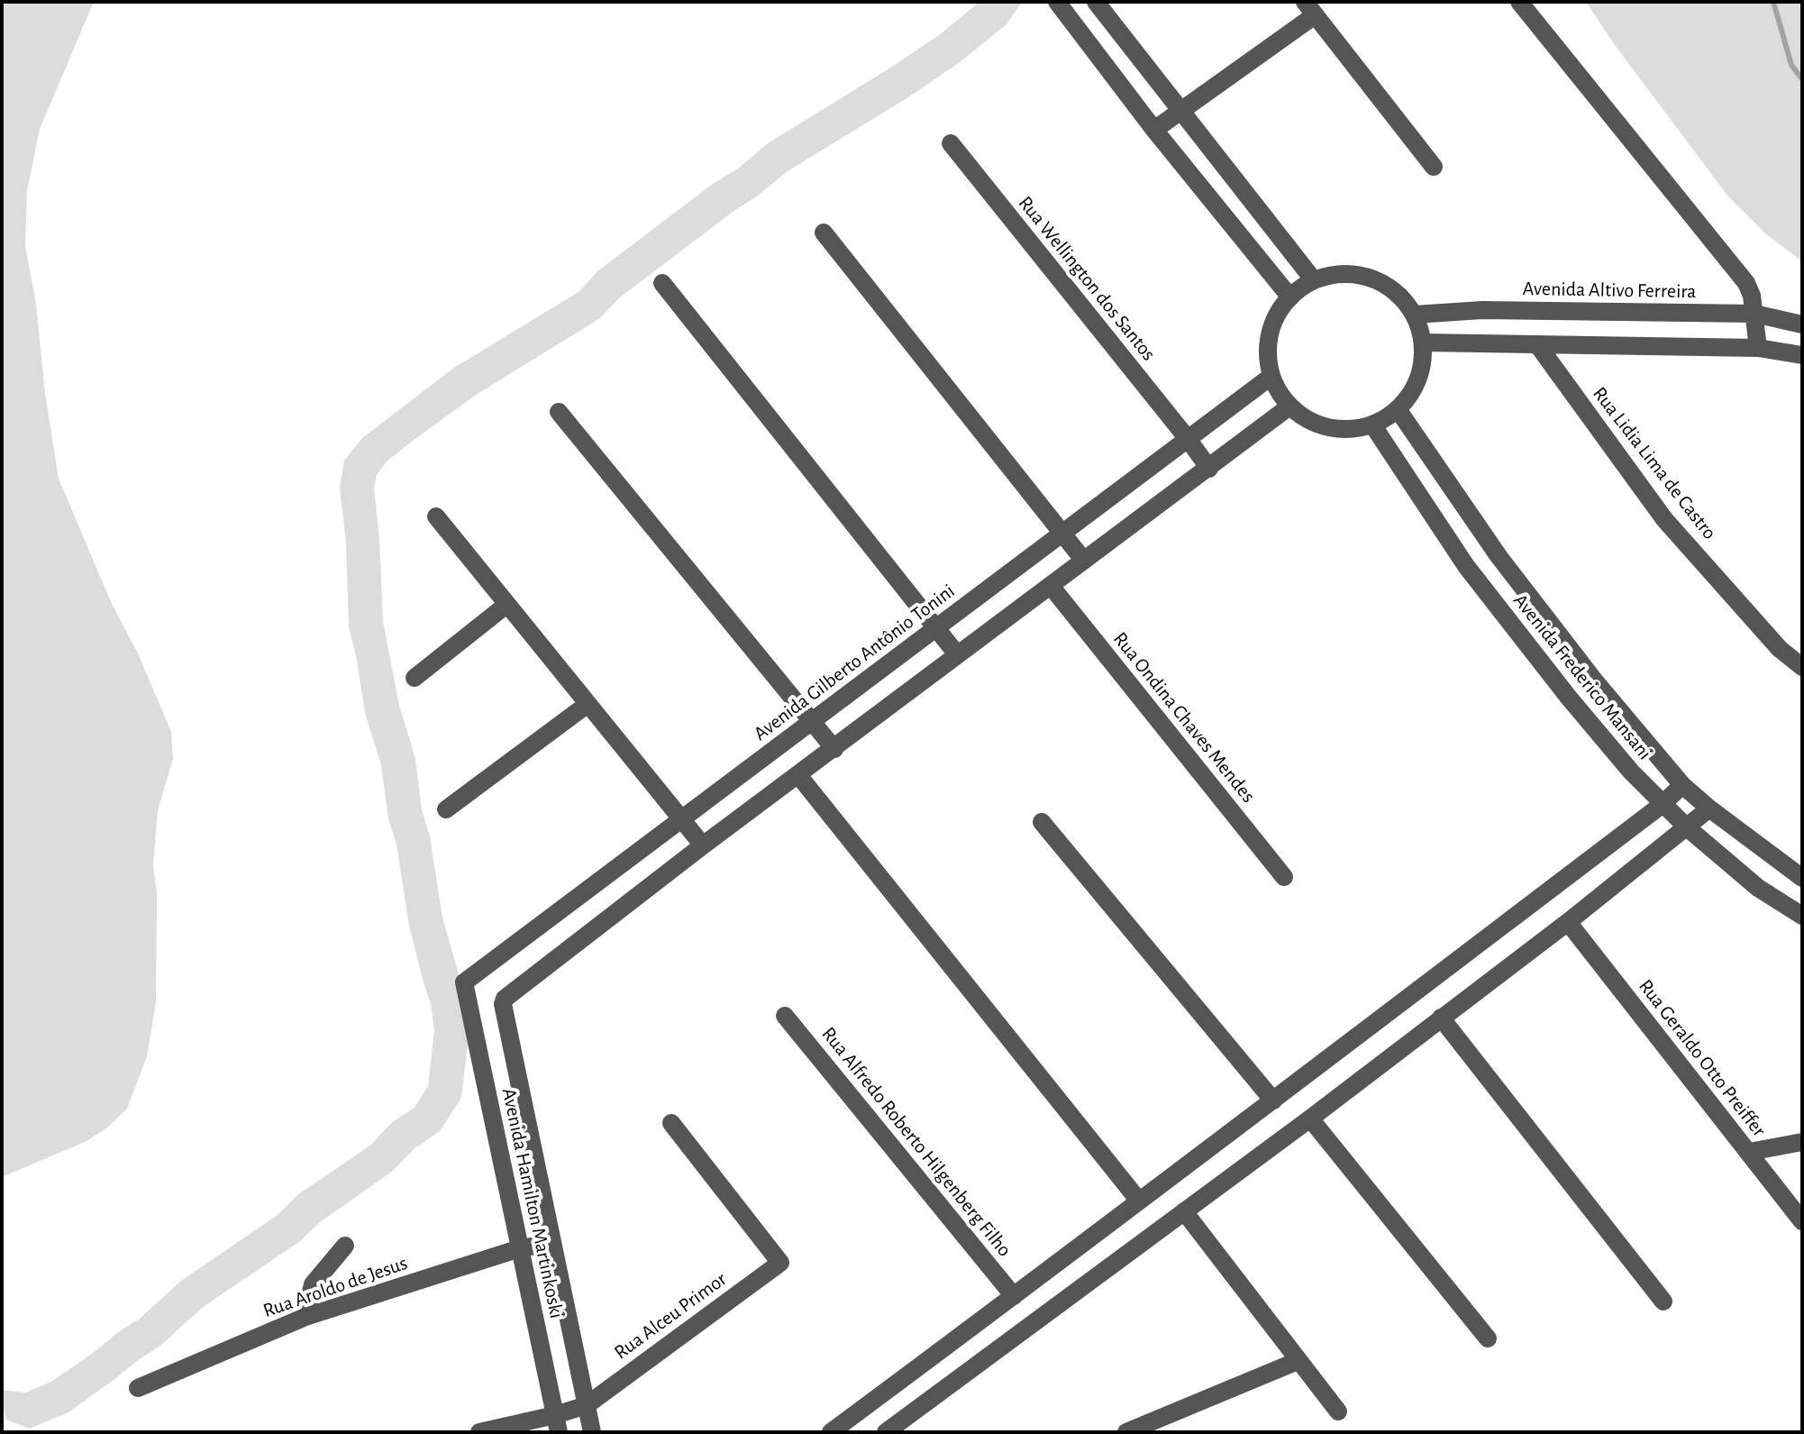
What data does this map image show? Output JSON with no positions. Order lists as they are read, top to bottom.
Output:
{
  "streets": {
    "street": [
      "Rua Wellington dos Santos",
      "Avenida Altivo Ferreira",
      "Rua Lidia Lima de Castro",
      "Avenida Gilberto Antônio Tonini",
      "Avenida Frederico Mansani",
      "Rua Ondina Chaves Mendes",
      "Rua Geraldo Otto Preiffer",
      "Rua Alfredo Roberto Hilgenberg Filho",
      "Avenida Hamilton Martinkoski",
      "Rua Aroldo de Jesus",
      "Rua Alceu Primor"
    ]
  },
  "crossings": [
    ["Rua Wellington dos Santos", "Avenida Gilberto Antônio Tonini"],
    ["Avenida Altivo Ferreira", "Avenida Gilberto Antônio Tonini"],
    ["Avenida Altivo Ferreira", "Avenida Frederico Mansani"],
    ["Avenida Gilberto Antônio Tonini", "Avenida Frederico Mansani"],
    ["Avenida Gilberto Antônio Tonini", "Avenida Hamilton Martinkoski"],
    ["Avenida Hamilton Martinkoski", "Rua Aroldo de Jesus"],
    ["Avenida Hamilton Martinkoski", "Rua Alceu Primor"]
  ]
}
